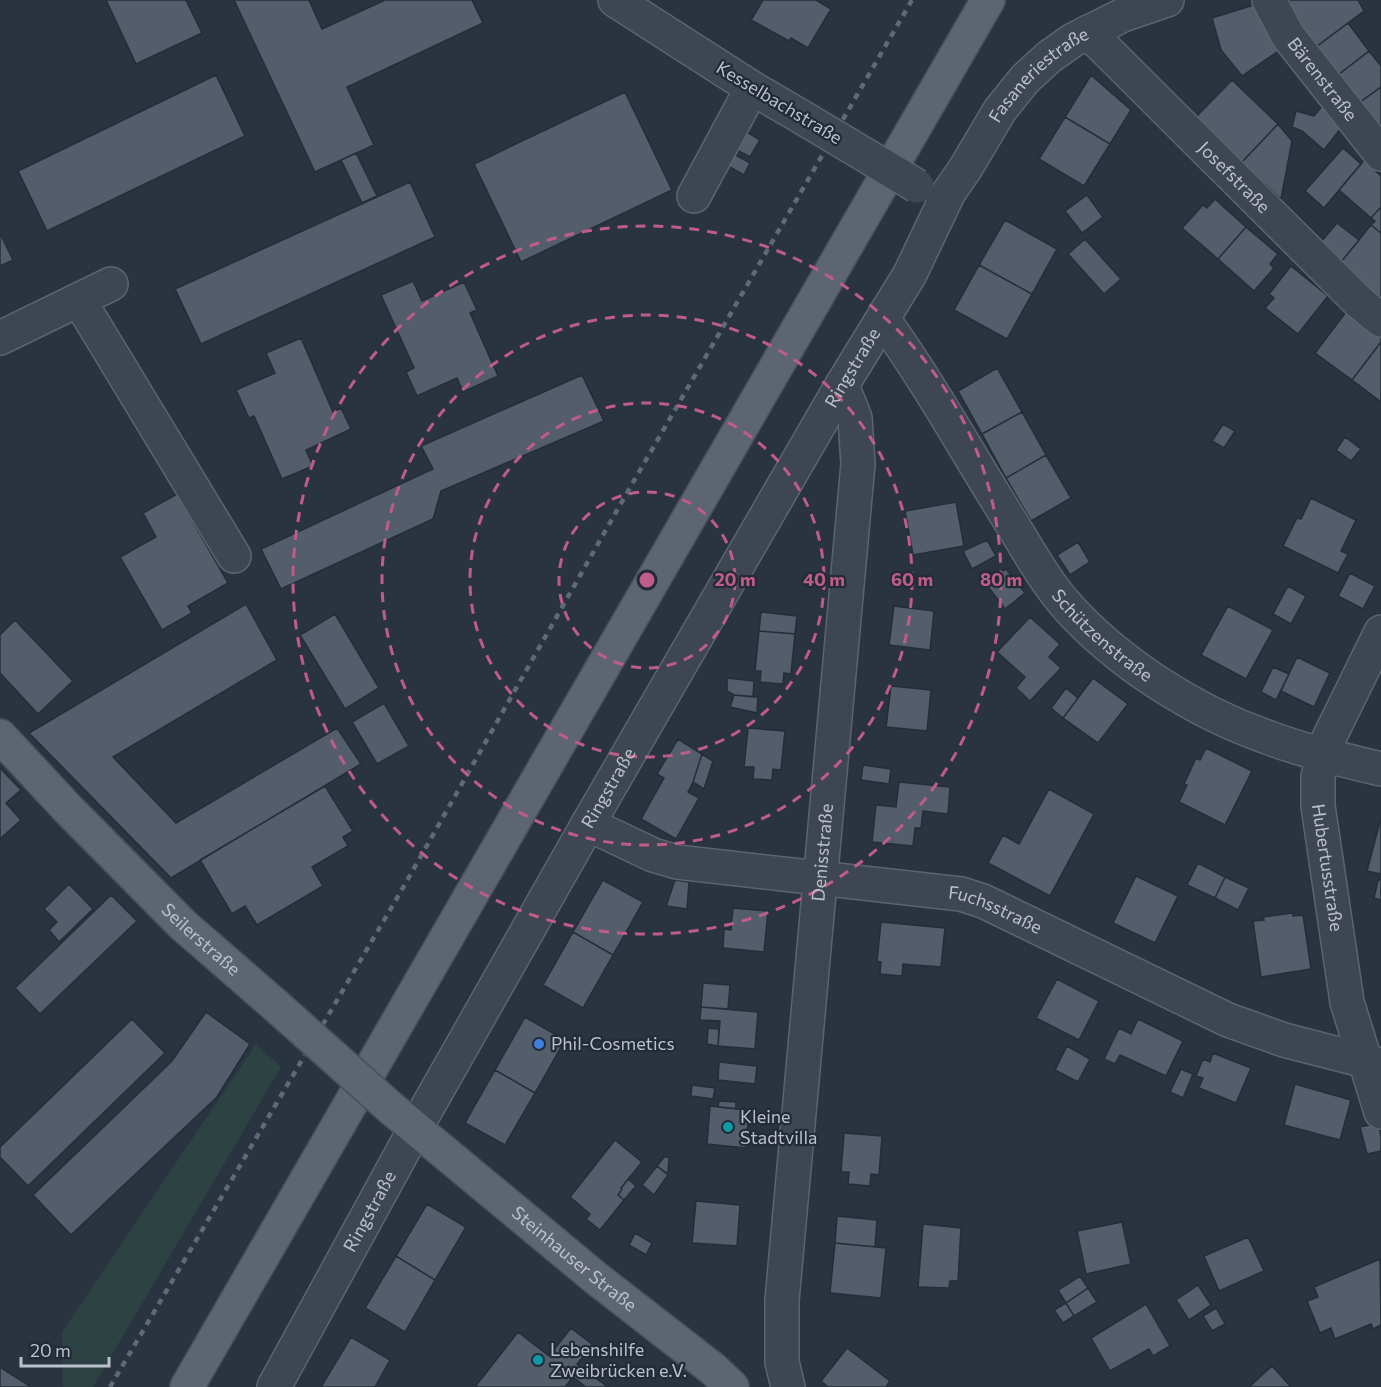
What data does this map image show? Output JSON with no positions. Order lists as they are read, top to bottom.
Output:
{
  "streets": {
    "main road": ["Seilerstraße", "Steinhauser Straße"],
    "street": [
      "Fasaneriestraße",
      "Bärenstraße",
      "Kesselbachstraße",
      "Josefstraße",
      "Ringstraße",
      "Schützenstraße",
      "Denisstraße",
      "Hubertusstraße",
      "Fuchsstraße"
    ]
  },
  "crossings": [
    ["Fasaneriestraße", "Kesselbachstraße"],
    ["Fasaneriestraße", "Josefstraße"],
    ["Fasaneriestraße", "Ringstraße"],
    ["Kesselbachstraße", "Ringstraße"],
    ["Ringstraße", "Schützenstraße"],
    ["Ringstraße", "Denisstraße"],
    ["Ringstraße", "Fuchsstraße"],
    ["Ringstraße", "Seilerstraße"],
    ["Ringstraße", "Steinhauser Straße"],
    ["Schützenstraße", "Hubertusstraße"],
    ["Denisstraße", "Fuchsstraße"],
    ["Hubertusstraße", "Fuchsstraße"],
    ["Seilerstraße", "Steinhauser Straße"]
  ],
  "places": ["Phil-Cosmetics", "Kleine Stadtvilla", "Lebenshilfe Zweibrücken e.V."],
  "scale_bar": "20 m",
  "rings": [
    "20 m",
    "40 m",
    "60 m",
    "80 m"
  ]
}
